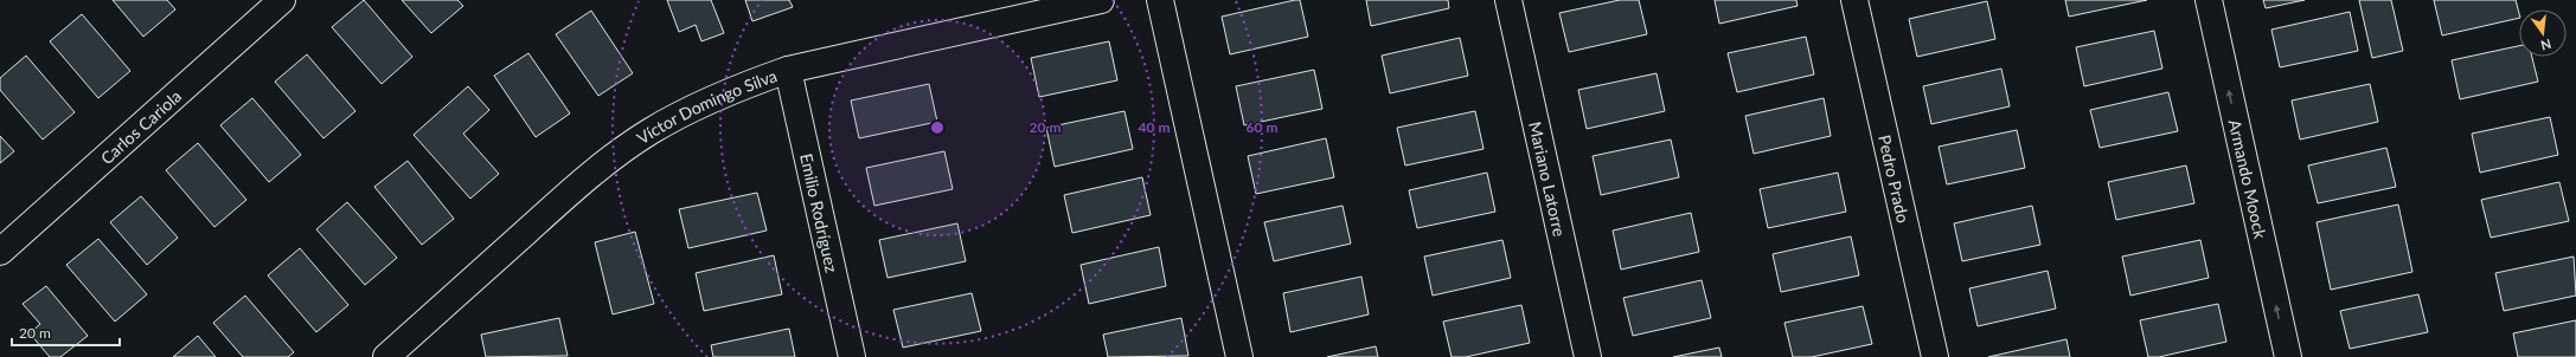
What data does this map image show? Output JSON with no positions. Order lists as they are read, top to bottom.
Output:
{
  "streets": {
    "street": [
      "Víctor Domingo Silva",
      "Carlos Cariola",
      "Mariano Latorre",
      "Pedro Prado",
      "Armando Moock",
      "Emilio Rodríguez"
    ]
  },
  "crossings": [
    ["Víctor Domingo Silva", "Emilio Rodríguez"]
  ],
  "one_way": ["Armando Moock"],
  "scale_bar": "20 m",
  "north": "bottom",
  "rings": ["20 m", "40 m", "60 m"]
}
